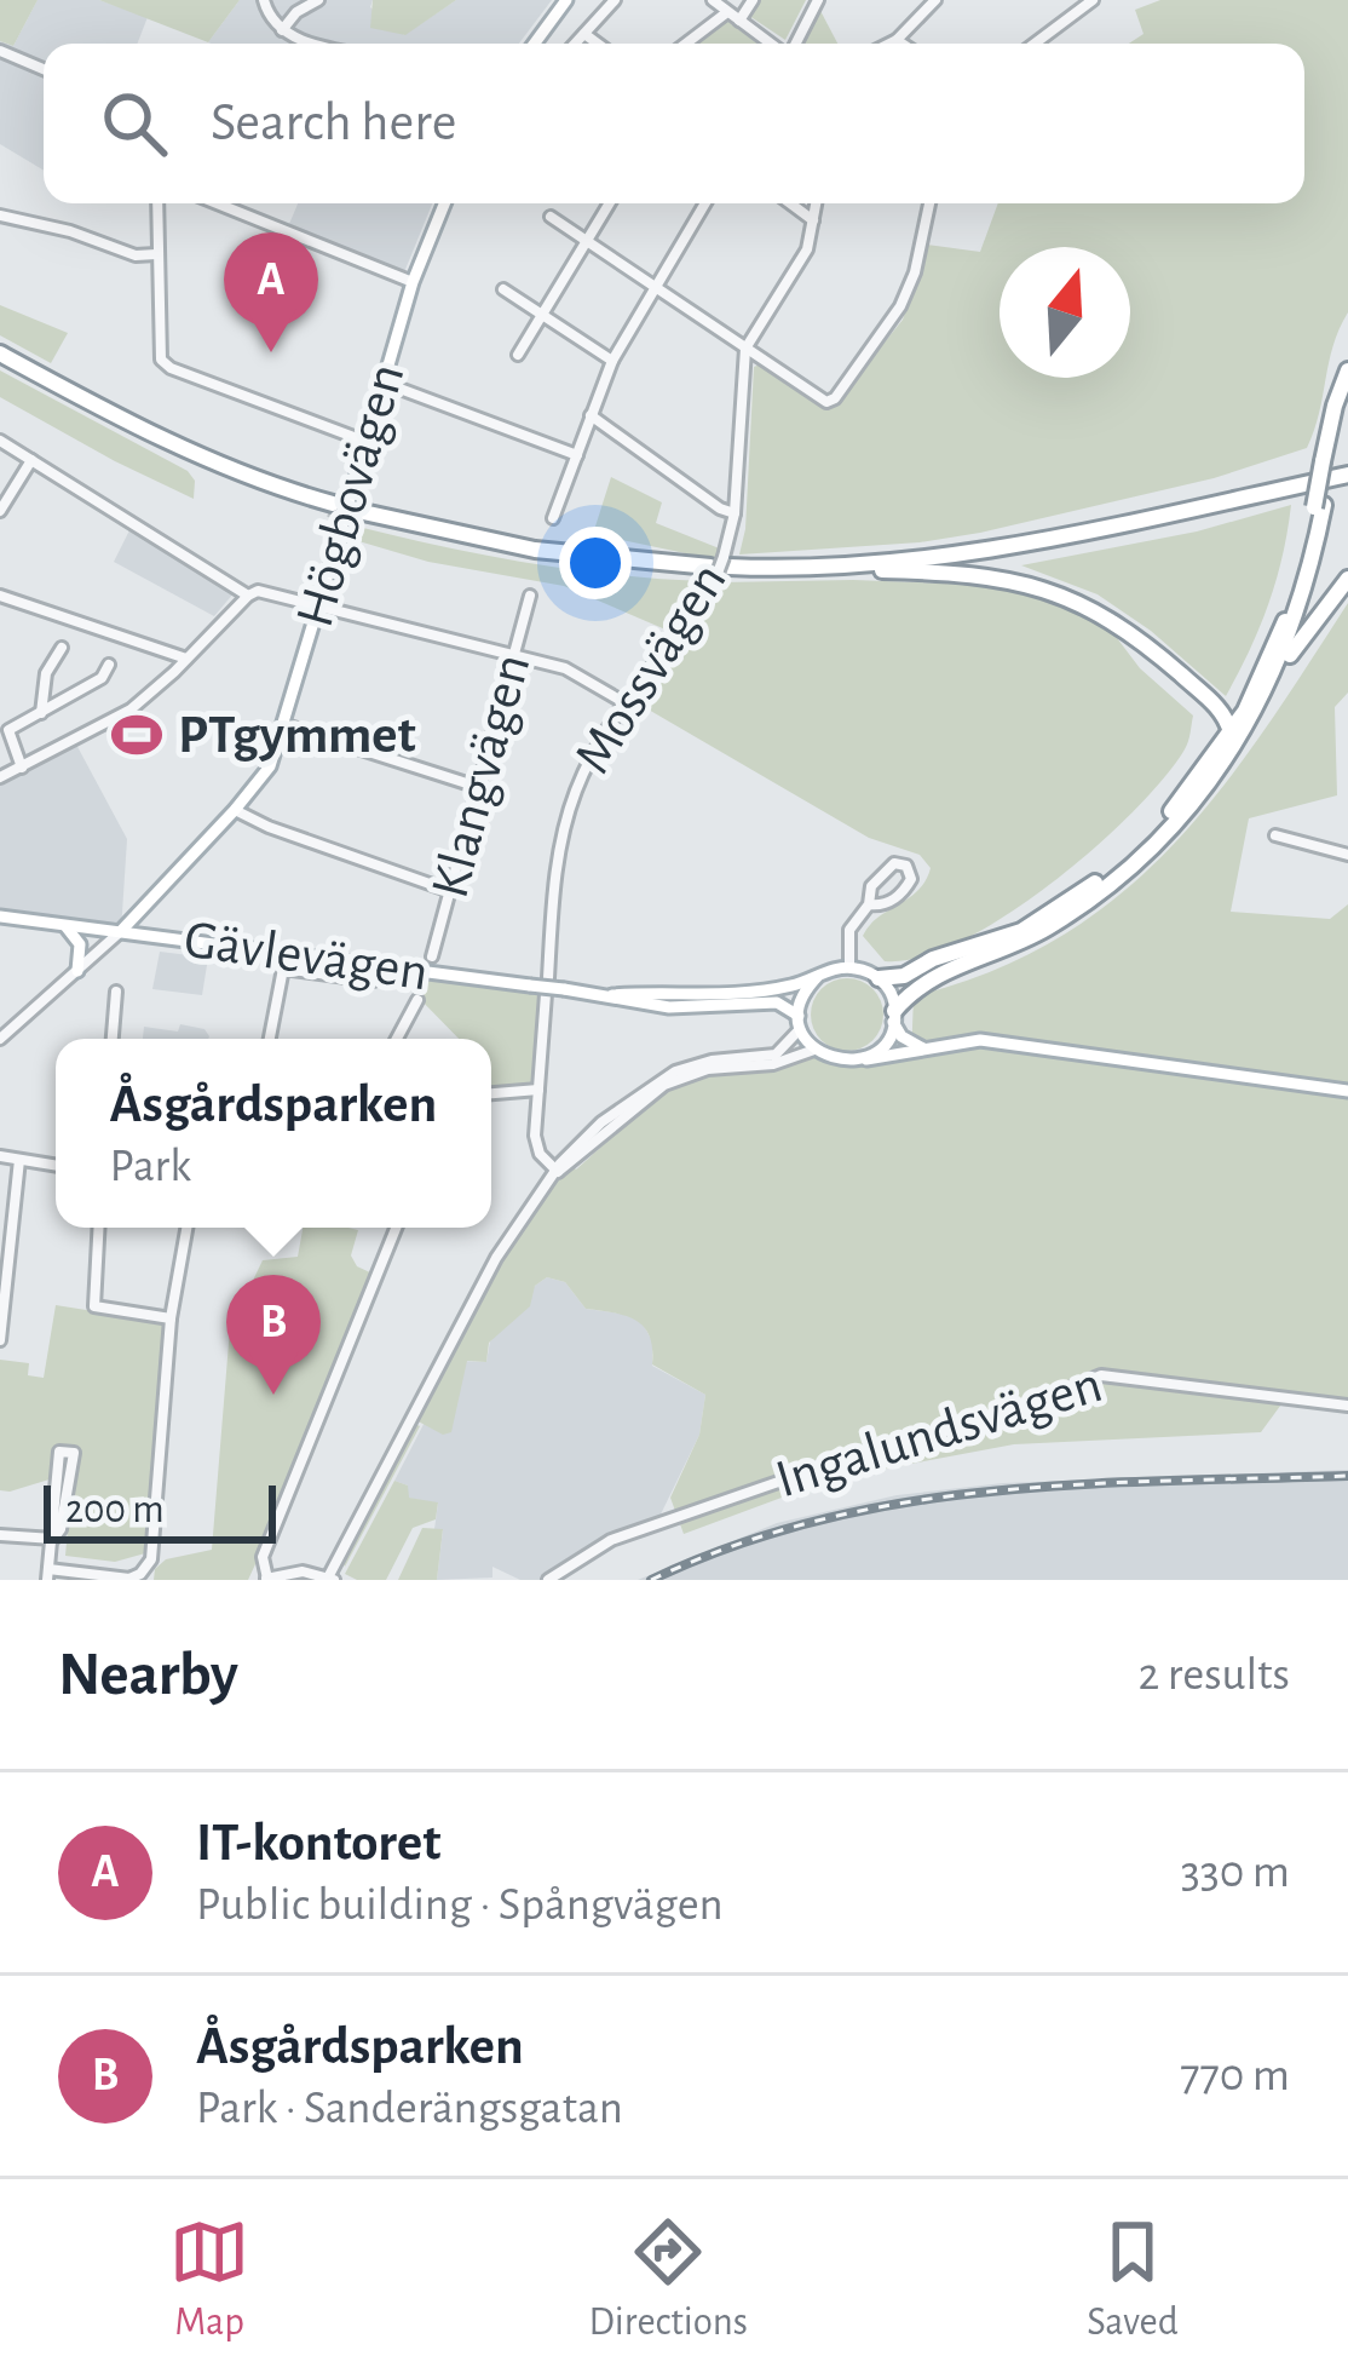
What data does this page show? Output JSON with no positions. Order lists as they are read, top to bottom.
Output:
{
  "streets": {
    "main road": ["Högbovägen", "Gävlevägen"],
    "street": ["Mossvägen", "Klangvägen", "Ingalundsvägen"]
  },
  "crossings": [
    ["Högbovägen", "Gävlevägen"]
  ],
  "places": {
    "sports": ["PTgymmet"]
  },
  "scale_bar": "200 m",
  "north": "top",
  "page": {
    "search": "Search here",
    "pins": ["A", "B"],
    "popup": ["Åsgårdsparken", "Park"],
    "scale": "200 m",
    "heading": ["Nearby", "2 results"],
    "list": [
      {
        "mark": "A",
        "name": "IT-kontoret",
        "note": "Public building · Spångvägen",
        "value": "330 m"
      },
      {
        "mark": "B",
        "name": "Åsgårdsparken",
        "note": "Park · Sanderängsgatan",
        "value": "770 m"
      }
    ],
    "nav": ["Map", "Directions", "Saved"]
  }
}
